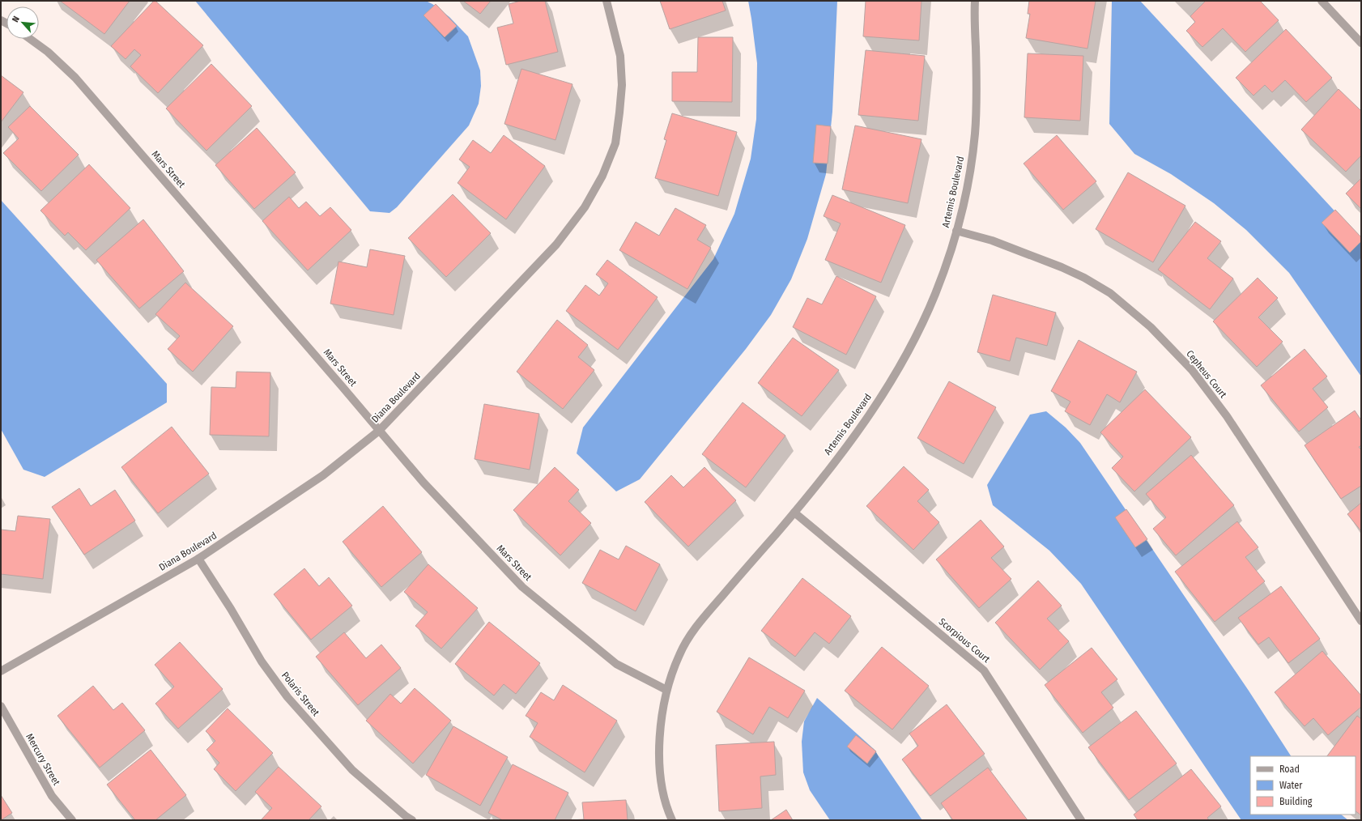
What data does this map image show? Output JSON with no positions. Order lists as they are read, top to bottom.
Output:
{
  "streets": {
    "street": [
      "Mars Street",
      "Artemis Boulevard",
      "Cepheus Court",
      "Diana Boulevard",
      "Scorpious Court",
      "Polaris Street",
      "Mercury Street"
    ]
  },
  "crossings": [
    ["Mars Street", "Artemis Boulevard"],
    ["Mars Street", "Diana Boulevard"],
    ["Artemis Boulevard", "Cepheus Court"],
    ["Artemis Boulevard", "Scorpious Court"],
    ["Diana Boulevard", "Polaris Street"]
  ],
  "legend": ["Road", "Water", "Building"],
  "north": "top left"
}
